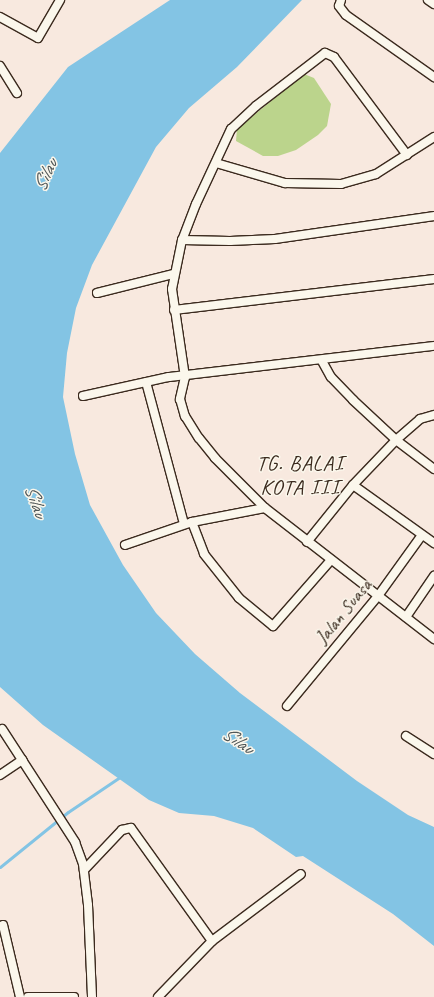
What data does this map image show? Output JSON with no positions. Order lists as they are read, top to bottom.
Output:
{
  "streets": {
    "street": ["Jalan Suasa"]
  },
  "districts": ["TG. BALAI KOTA III"],
  "water": ["Silau"]
}
